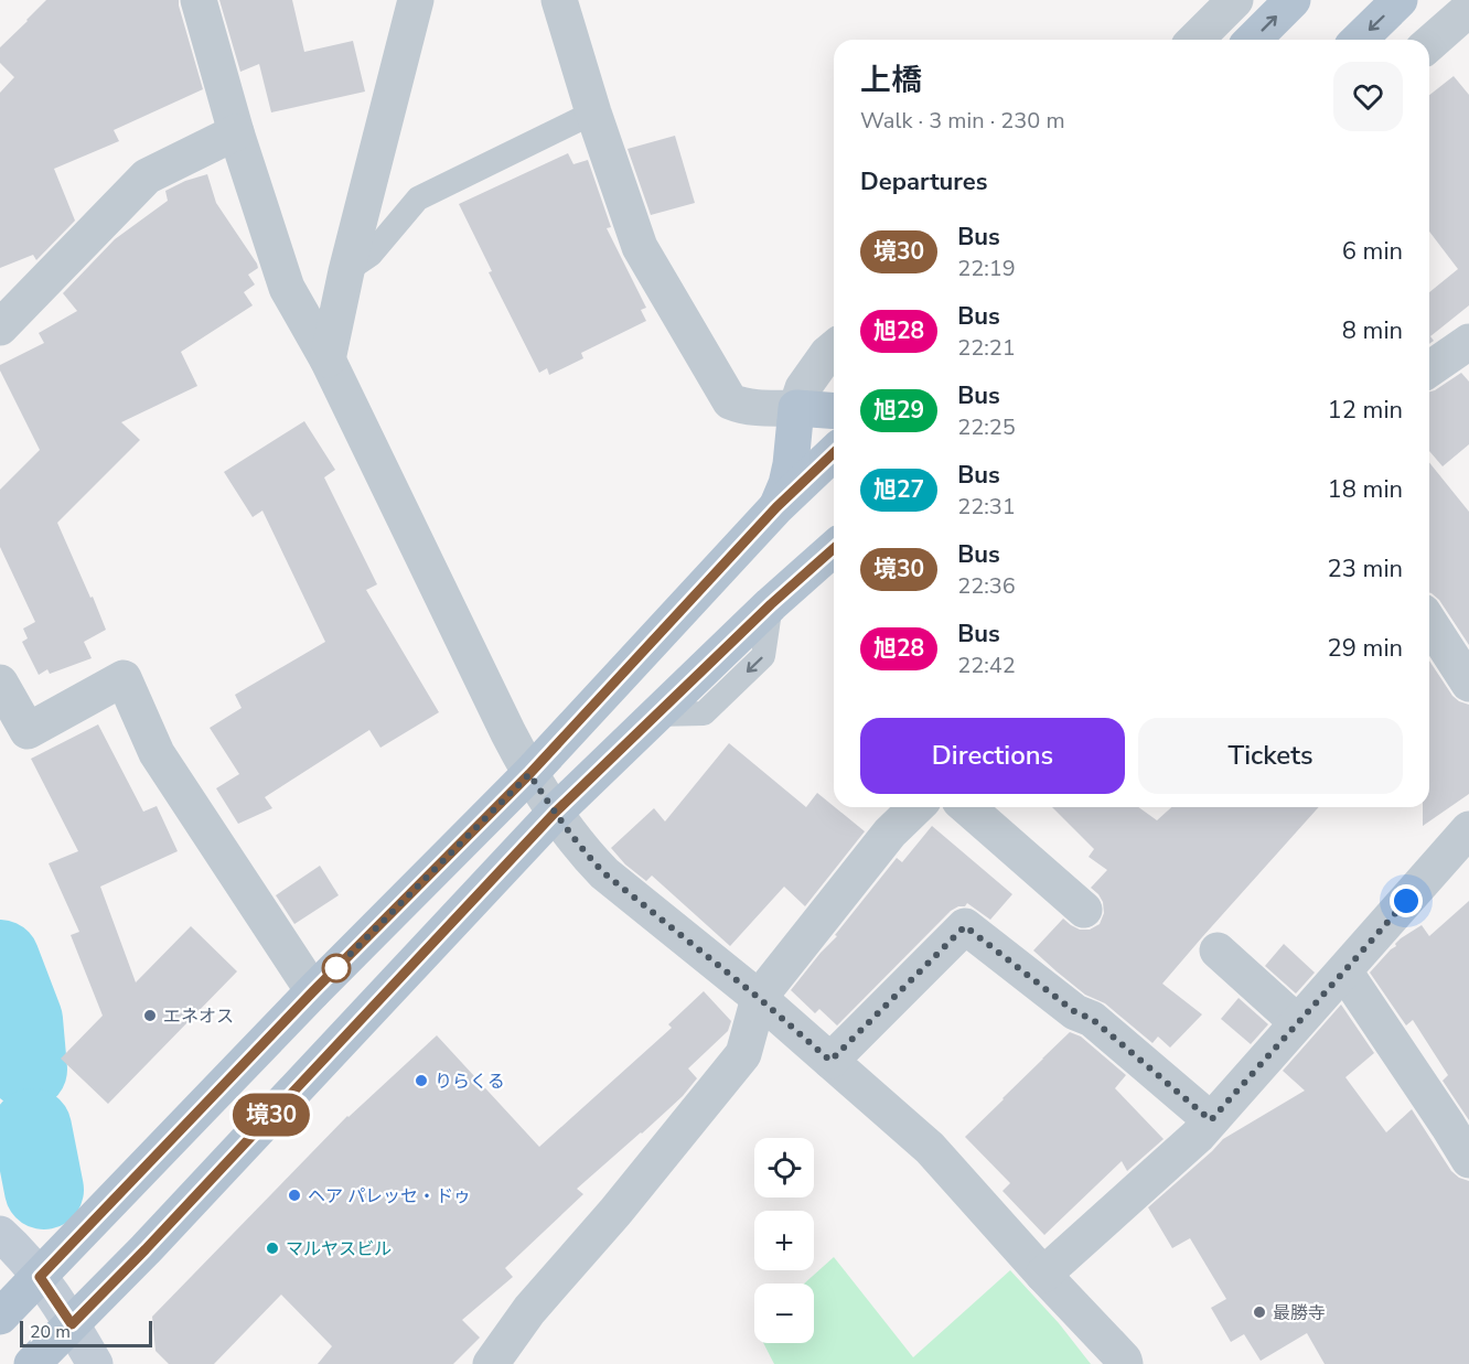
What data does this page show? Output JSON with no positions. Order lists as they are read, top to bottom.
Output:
{
  "places": [
    "エネオス",
    "りらくる",
    "ヘア パレッセ・ドゥ",
    "マルヤスビル",
    "最勝寺"
  ],
  "lines": ["bus line 境30"],
  "scale_bar": "20 m",
  "page": {
    "on_map": "境30",
    "heading": [
      ["上橋", "Walk · 3 min · 230 m"],
      "Departures"
    ],
    "list": [
      {
        "mark": "境30",
        "name": "Bus",
        "note": "22:19",
        "value": "6 min"
      },
      {
        "mark": "旭28",
        "name": "Bus",
        "note": "22:21",
        "value": "8 min"
      },
      {
        "mark": "旭29",
        "name": "Bus",
        "note": "22:25",
        "value": "12 min"
      },
      {
        "mark": "旭27",
        "name": "Bus",
        "note": "22:31",
        "value": "18 min"
      },
      {
        "mark": "境30",
        "name": "Bus",
        "note": "22:36",
        "value": "23 min"
      },
      {
        "mark": "旭28",
        "name": "Bus",
        "note": "22:42",
        "value": "29 min"
      }
    ],
    "buttons": ["Directions", "Tickets"],
    "map_buttons": ["+", "−"],
    "scale": "20 m"
  }
}
